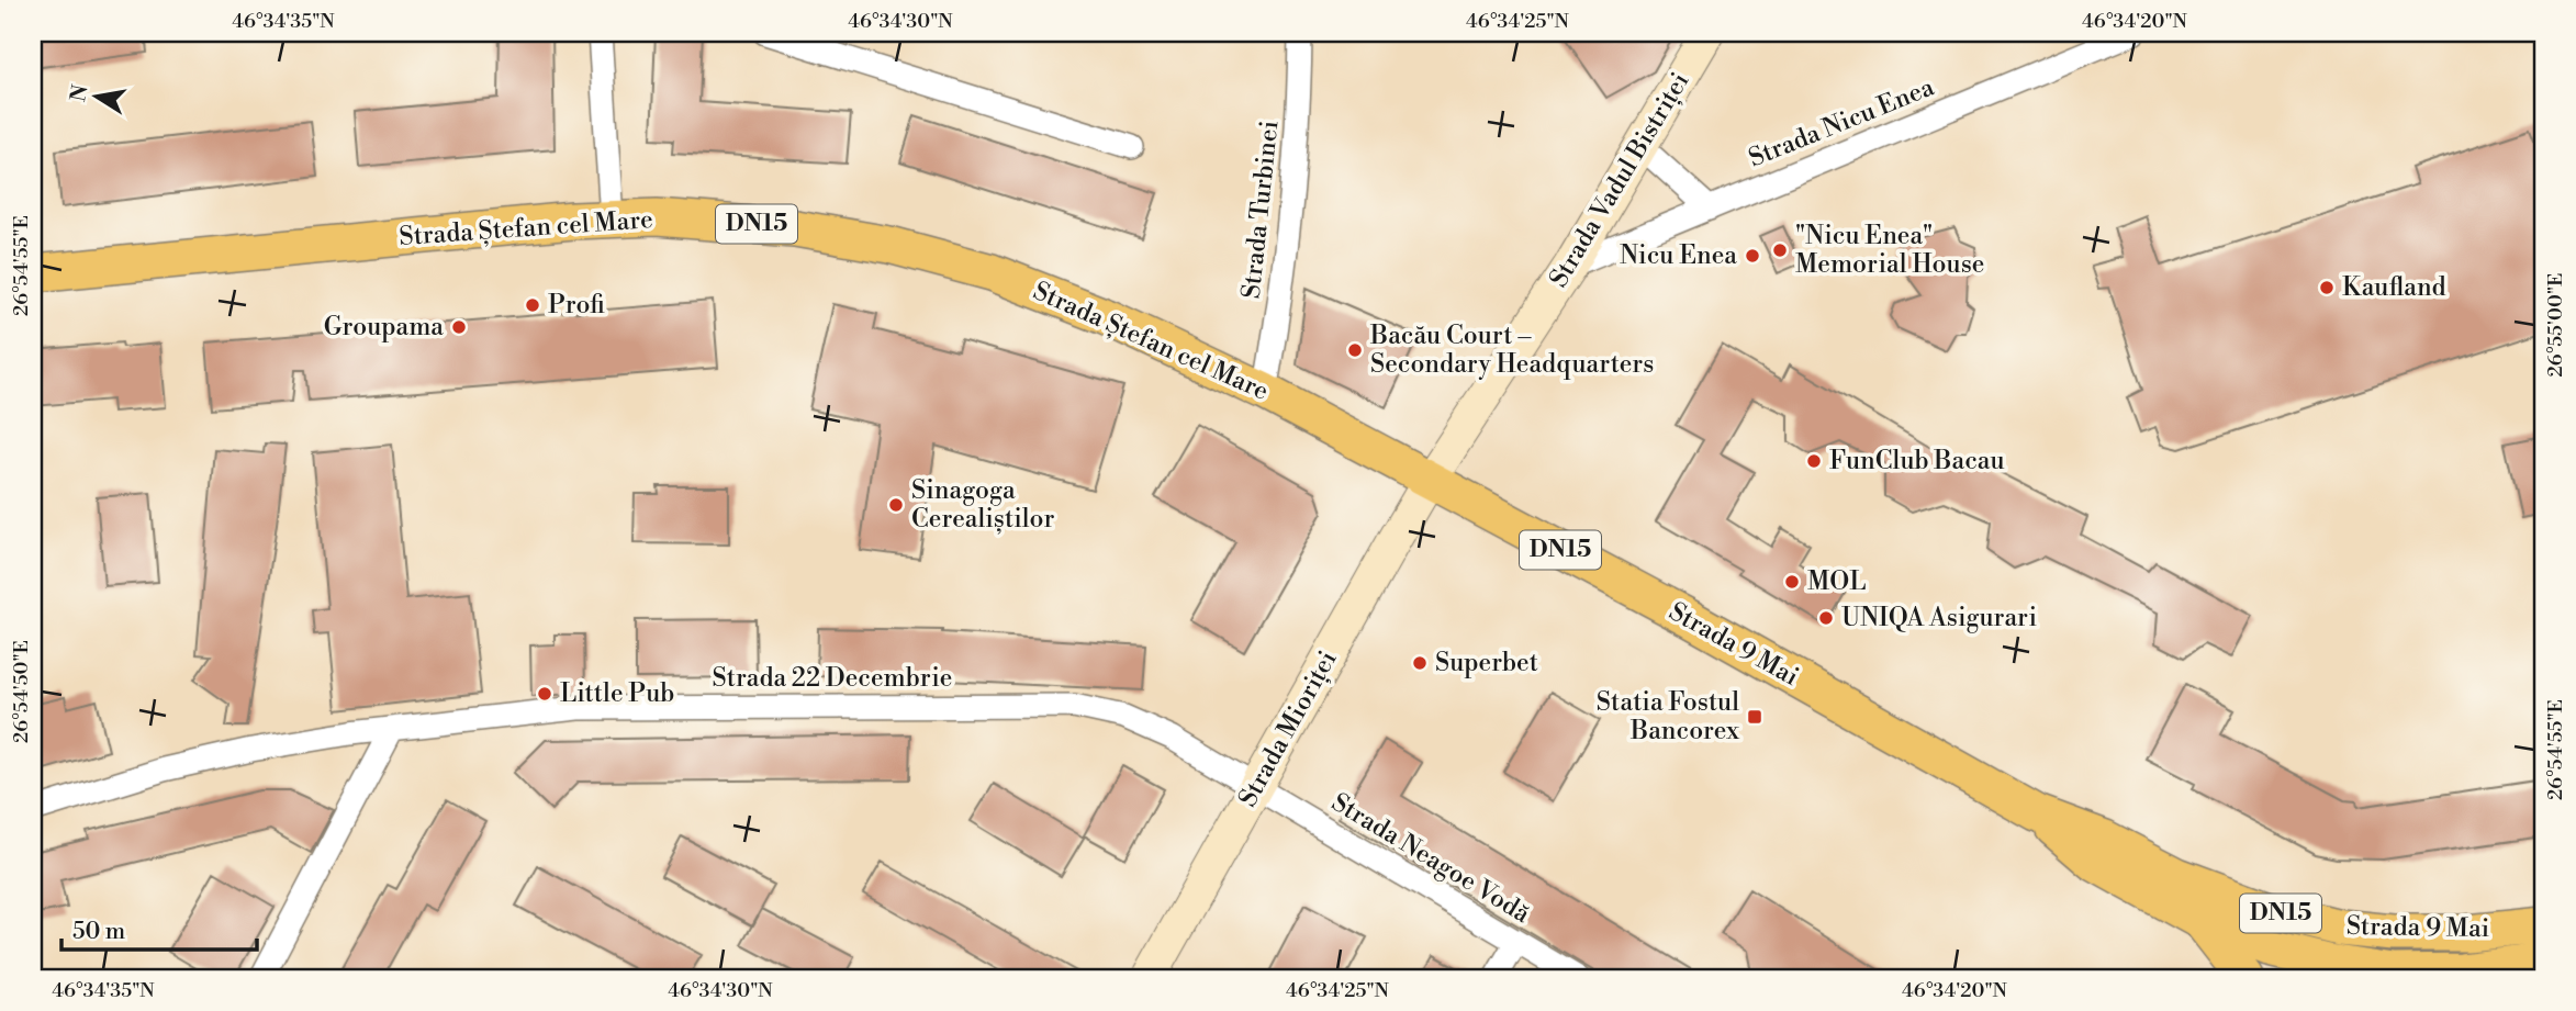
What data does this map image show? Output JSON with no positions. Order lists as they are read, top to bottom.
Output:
{
  "streets": {
    "main road": [
      "Strada Vadul Bistriței",
      "DN15",
      "Strada Ștefan cel Mare",
      "Strada 9 Mai",
      "Strada Mioriței"
    ],
    "street": [
      "Strada Nicu Enea",
      "Strada Turbinei",
      "Strada 22 Decembrie",
      "Strada Neagoe Vodă"
    ]
  },
  "crossings": [
    ["Strada Nicu Enea", "Strada Vadul Bistriței"],
    ["Strada Vadul Bistriței", "Strada Ștefan cel Mare"],
    ["Strada Vadul Bistriței", "Strada 9 Mai"],
    ["Strada Vadul Bistriței", "Strada Mioriței"],
    ["Strada Turbinei", "Strada Ștefan cel Mare"],
    ["Strada Ștefan cel Mare", "Strada 9 Mai"],
    ["Strada Ștefan cel Mare", "Strada Mioriței"],
    ["Strada 9 Mai", "Strada Mioriței"],
    ["Strada 22 Decembrie", "Strada Mioriței"],
    ["Strada 22 Decembrie", "Strada Neagoe Vodă"],
    ["Strada Mioriței", "Strada Neagoe Vodă"]
  ],
  "places": {
    "other": [
      "\"Nicu Enea\" Memorial House",
      "Nicu Enea",
      "Kaufland",
      "Profi",
      "Groupama",
      "Bacău Court – Secondary Headquarters",
      "FunClub Bacau",
      "Sinagoga Cerealiștilor",
      "MOL",
      "UNIQA Asigurari",
      "Superbet",
      "Little Pub"
    ],
    "transit": ["Statia Fostul Bancorex"]
  },
  "scale_bar": "50 m",
  "north": "left",
  "coordinates": [
    "46°34'35\"N",
    "46°34'30\"N",
    "46°34'25\"N",
    "46°34'20\"N",
    "26°54'55\"E",
    "26°55'00\"E",
    "26°54'50\"E"
  ]
}
